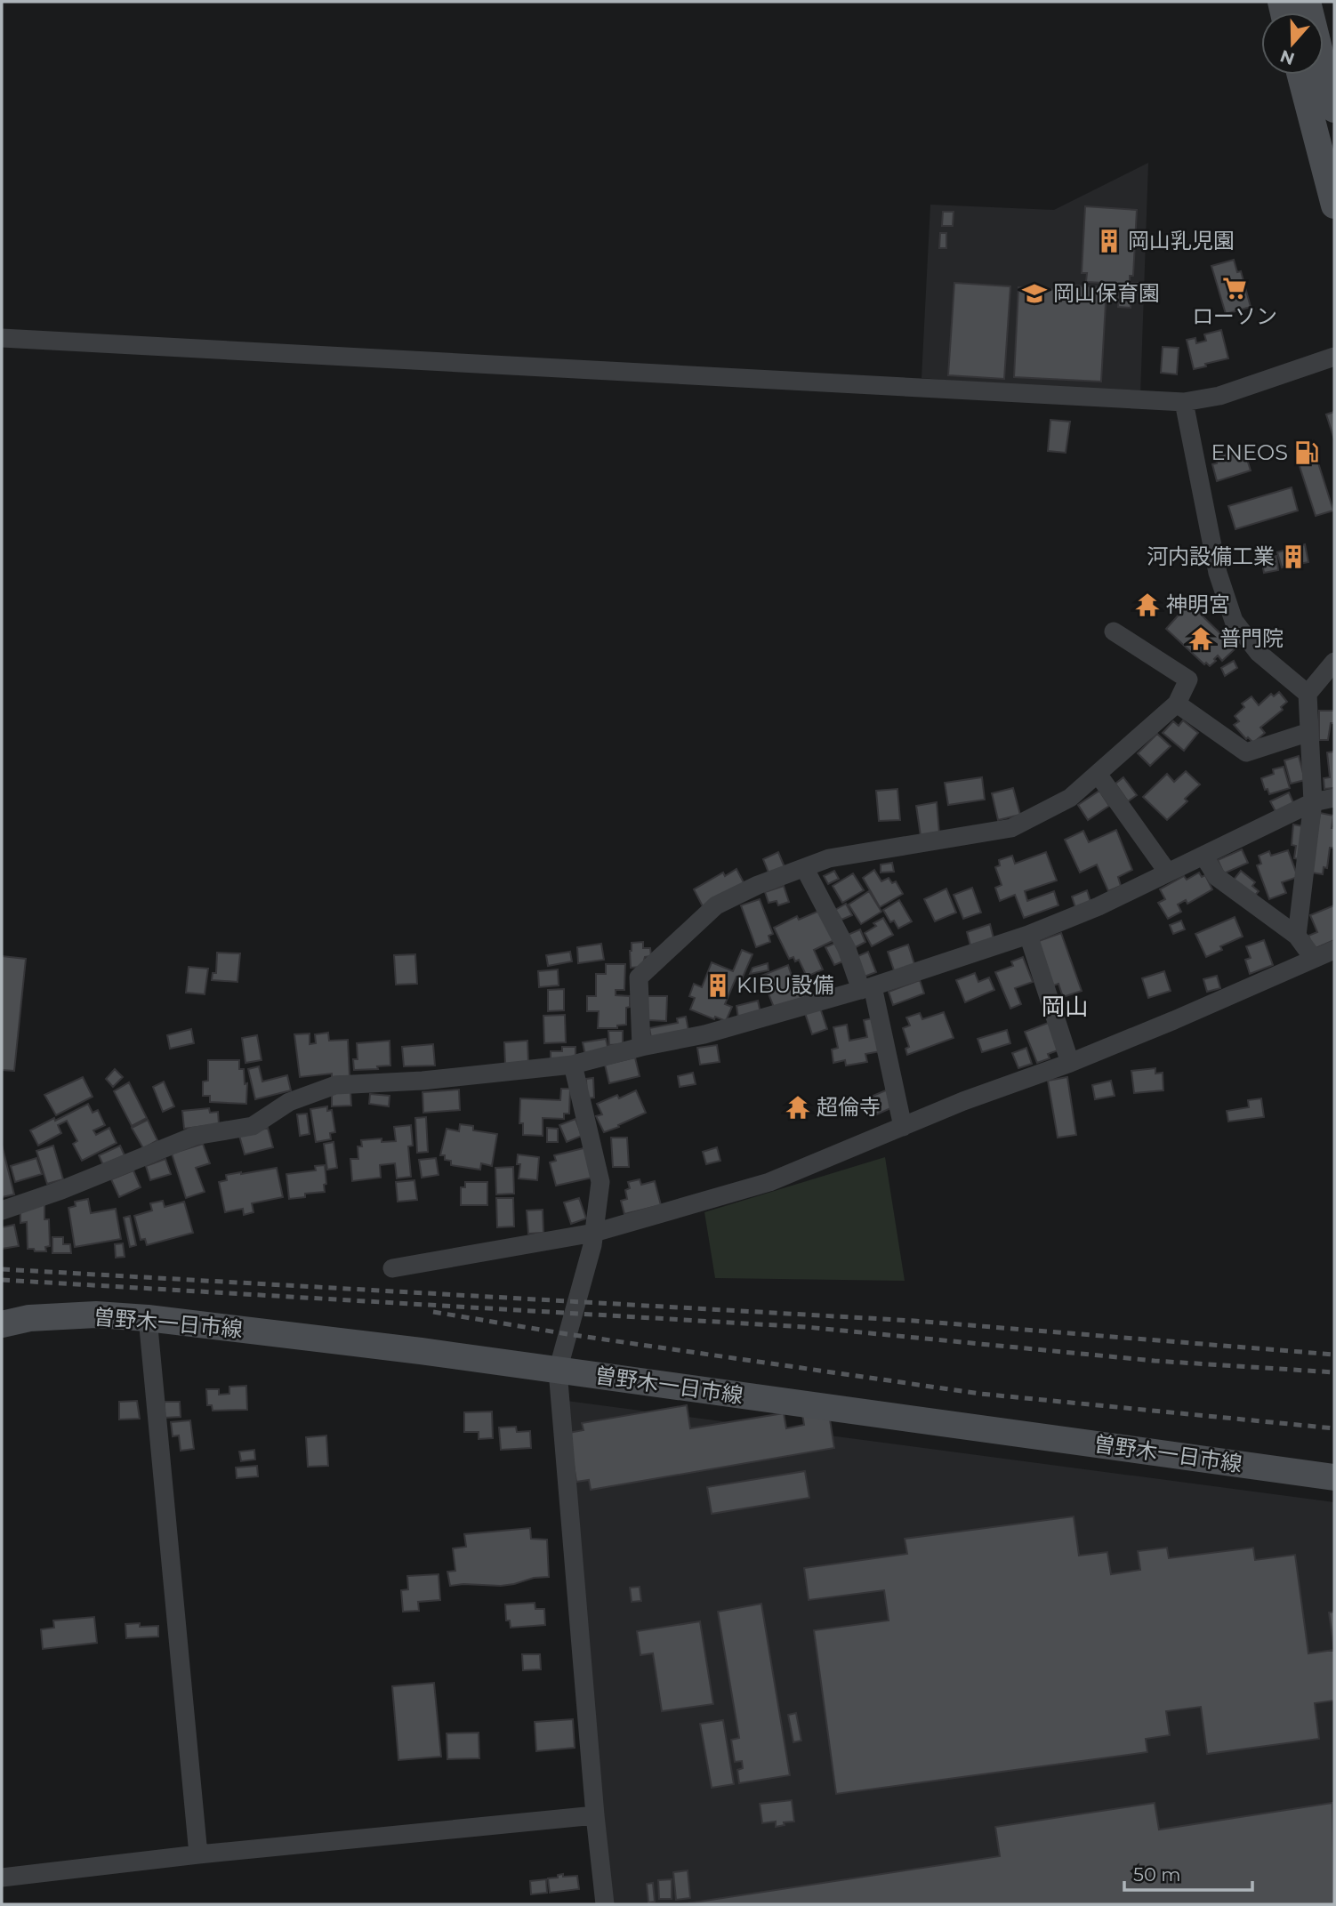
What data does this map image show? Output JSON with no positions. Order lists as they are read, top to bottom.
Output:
{
  "streets": {
    "main road": ["曽野木一日市線"]
  },
  "districts": ["岡山"],
  "places": {
    "building": ["岡山乳児園", "河内設備工業", "KIBU設備"],
    "supermarket": ["ローソン"],
    "school or university": ["岡山保育園"],
    "fuel station": ["ENEOS"],
    "temple": ["神明宮", "普門院", "超倫寺"]
  },
  "scale_bar": "50 m",
  "north": "bottom"
}
